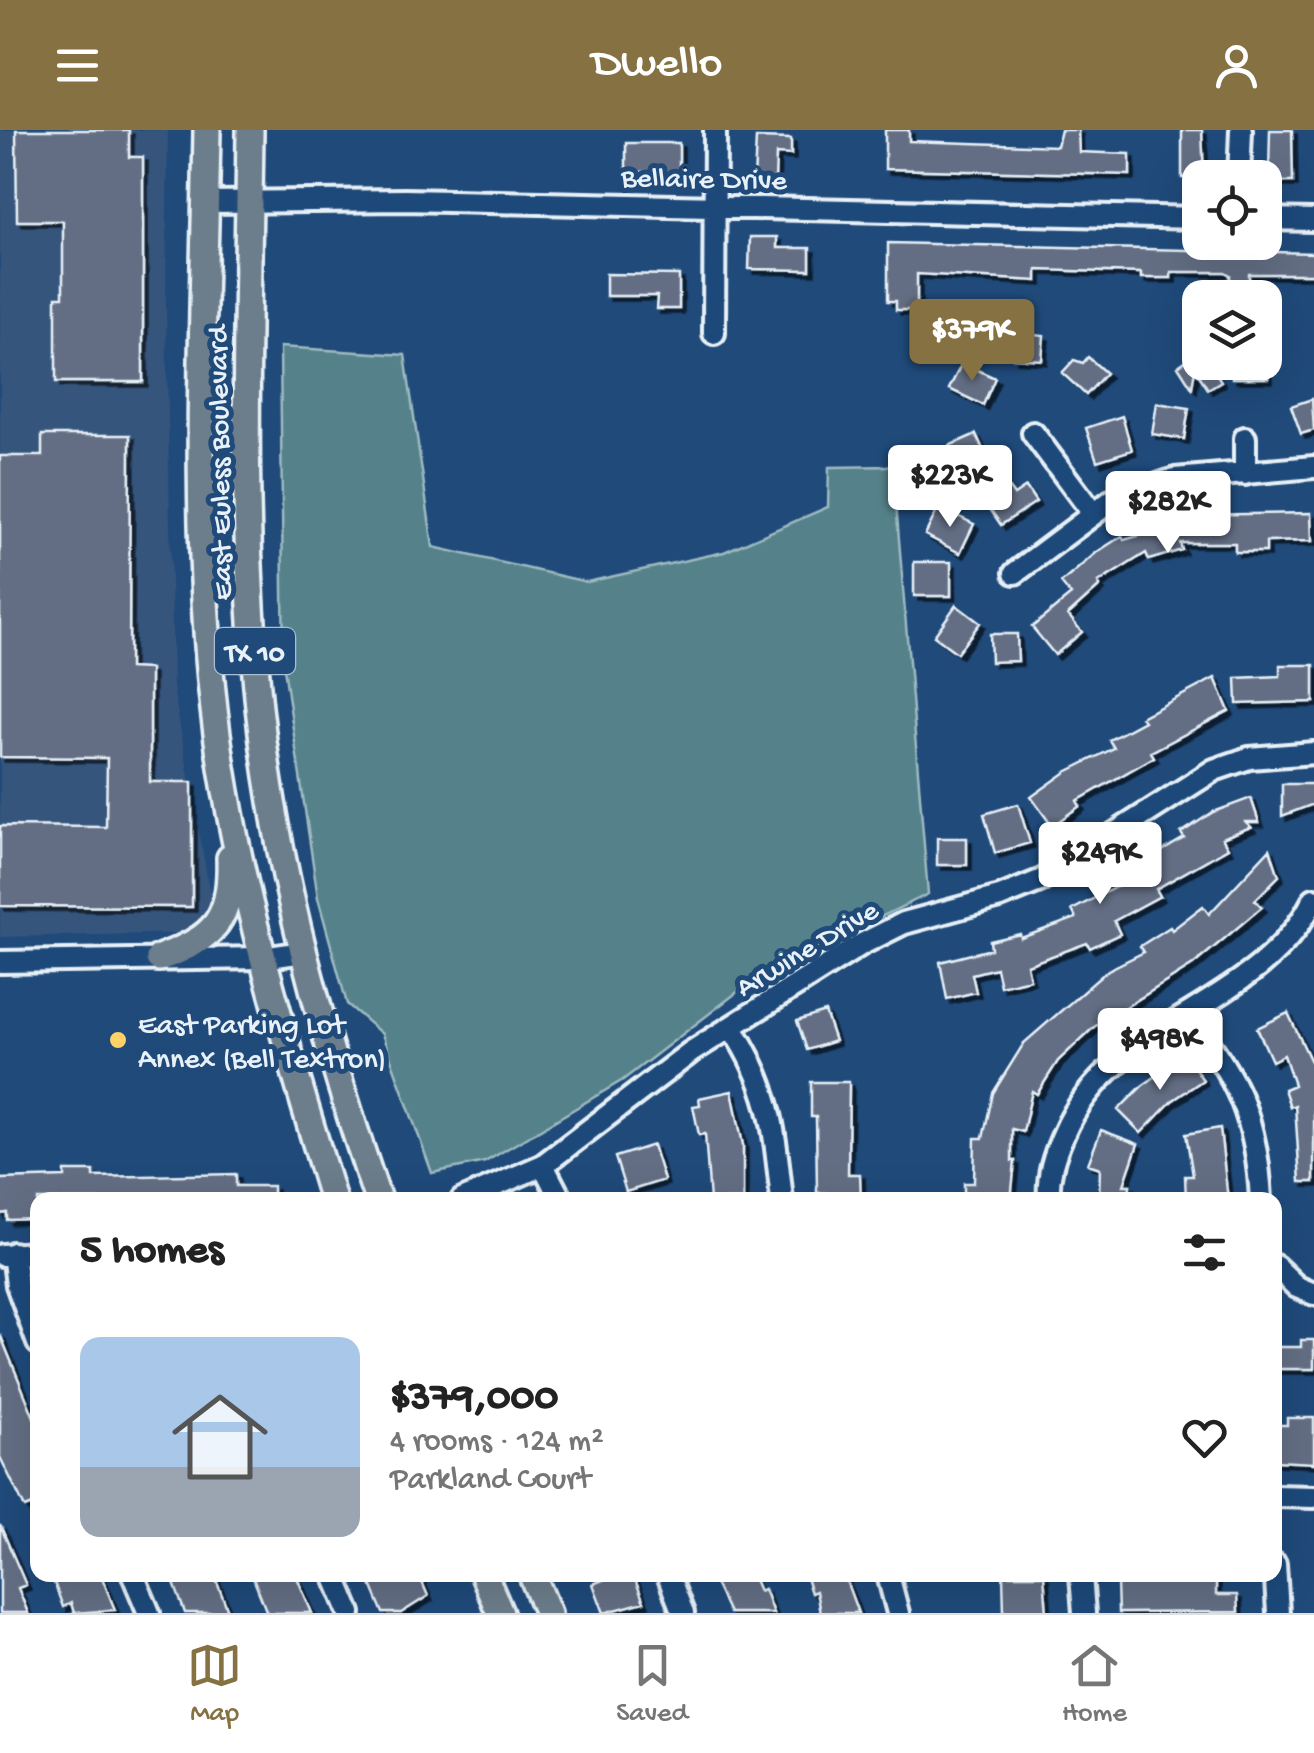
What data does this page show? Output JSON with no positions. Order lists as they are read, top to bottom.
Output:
{
  "streets": {
    "main road": ["East Euless Boulevard", "TX 10"],
    "street": ["Bellaire Drive", "Arwine Drive"]
  },
  "crossings": [
    ["Bellaire Drive", "East Euless Boulevard"]
  ],
  "places": ["East Parking Lot Annex (Bell Textron)"],
  "page": {
    "header": "Dwello",
    "price": [
      "$379K",
      "$223K",
      "$282K",
      "$249K",
      "$498K"
    ],
    "heading": "5 homes",
    "list": [
      {
        "name": "$379,000",
        "note": "4 rooms · 124 m² · Parkland Court"
      }
    ],
    "tabs": ["Map", "Saved", "Home"]
  }
}
